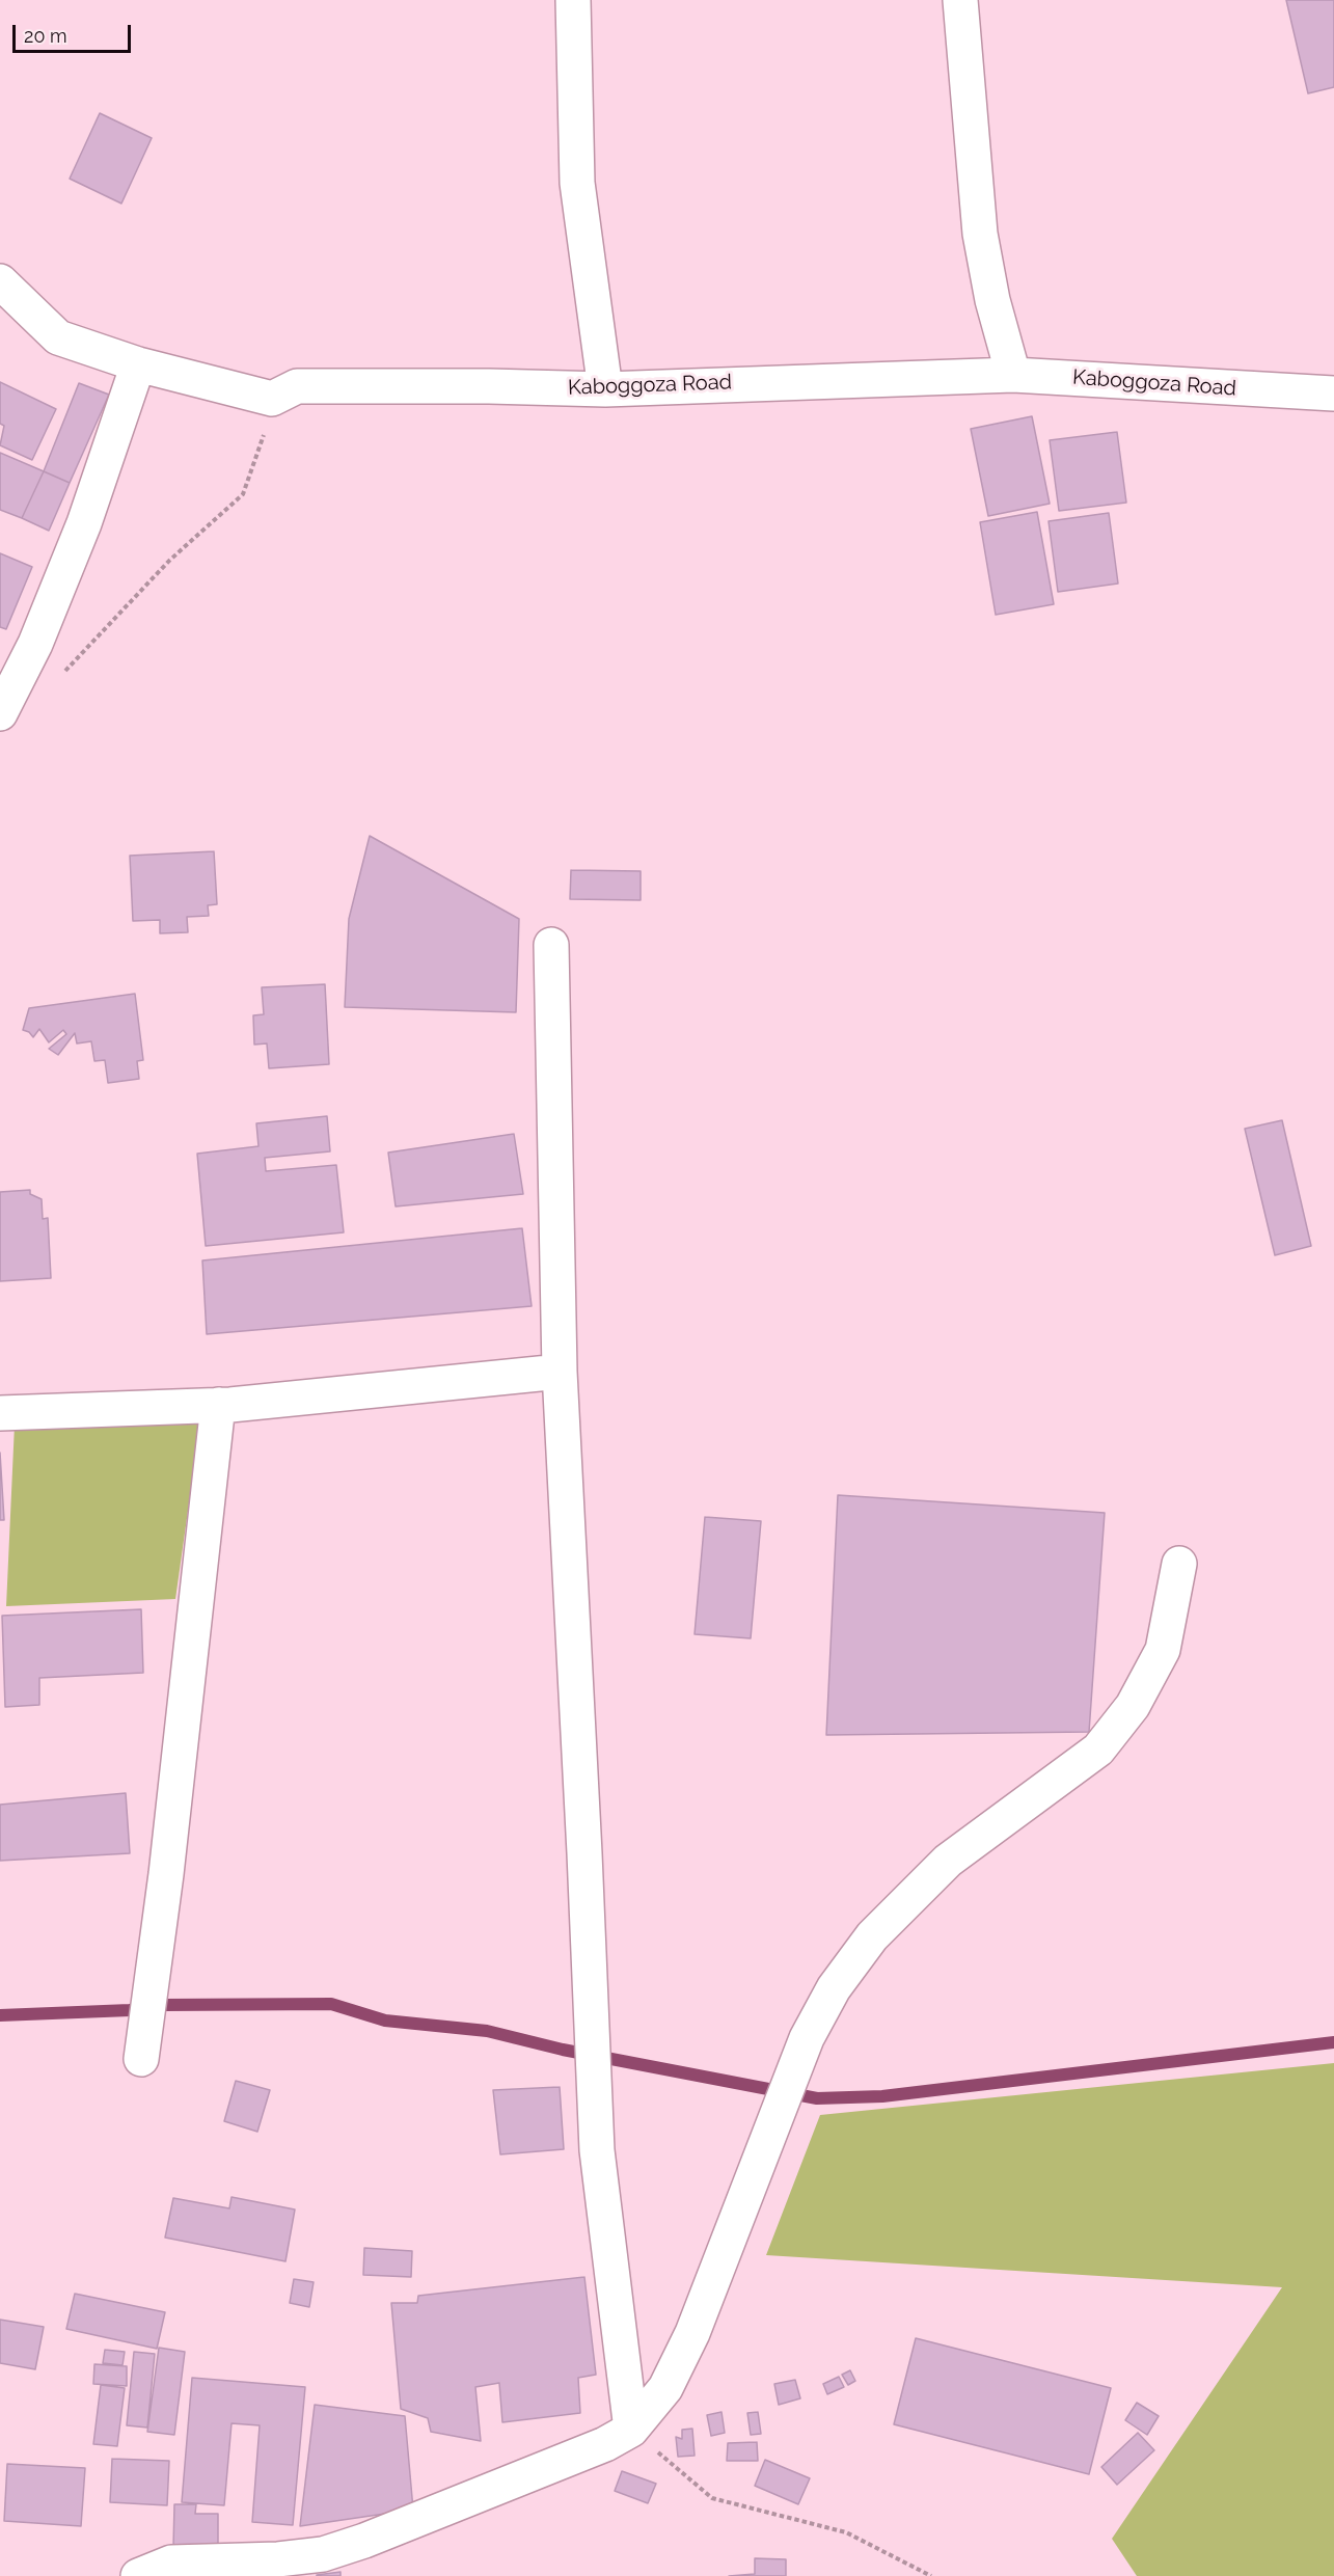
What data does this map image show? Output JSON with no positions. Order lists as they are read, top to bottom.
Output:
{
  "streets": {
    "street": ["Kaboggoza Road"]
  },
  "scale_bar": "20 m"
}
